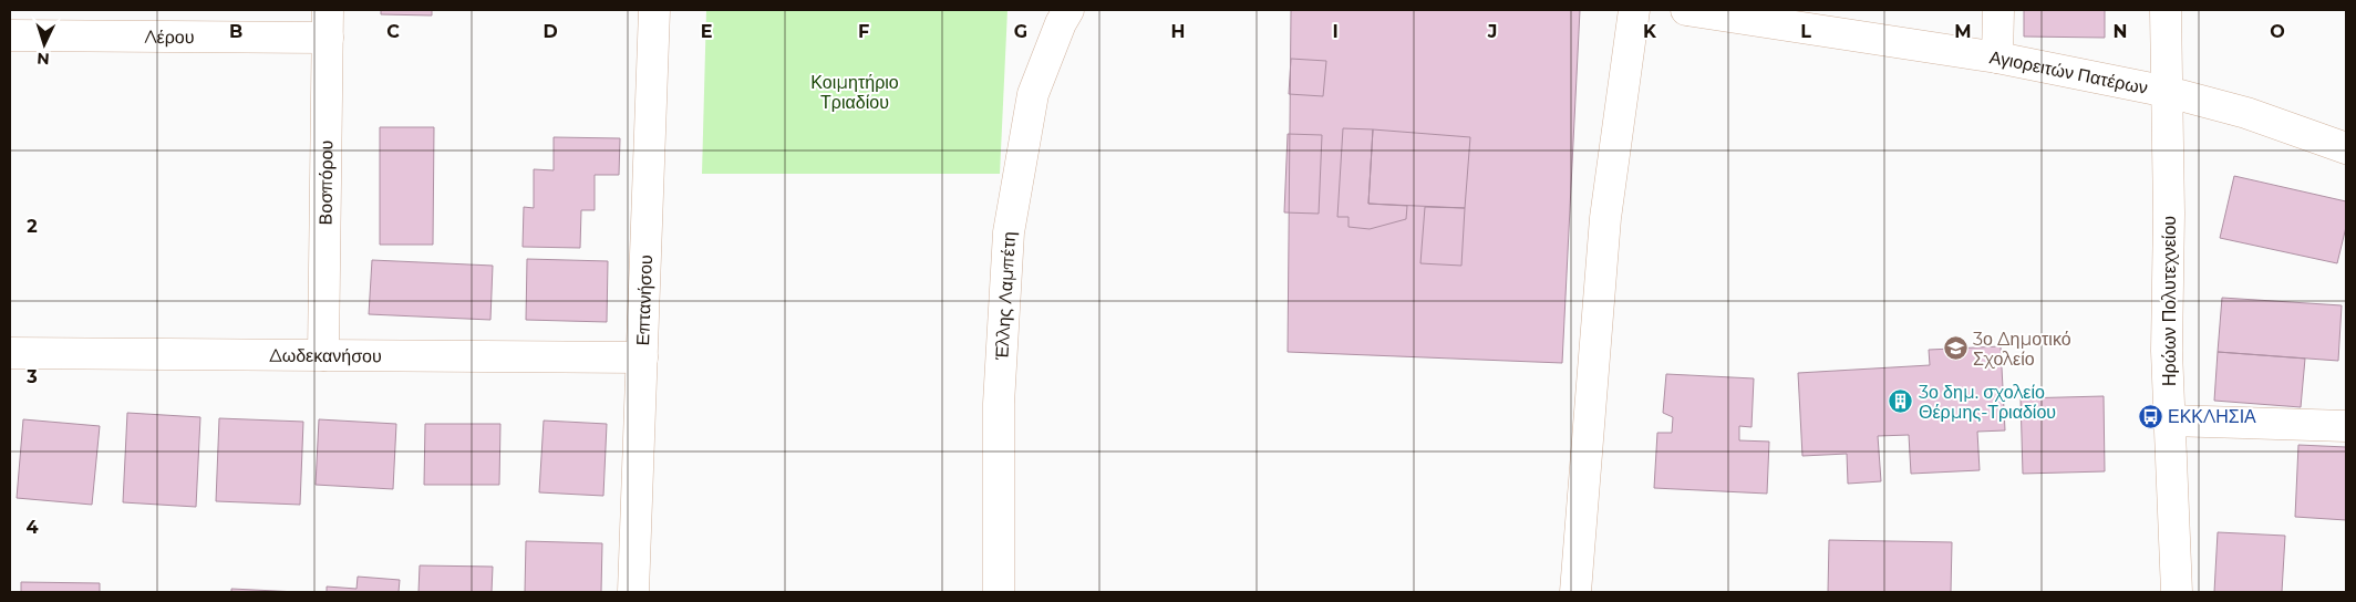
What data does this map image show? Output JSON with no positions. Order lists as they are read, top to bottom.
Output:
{
  "streets": {
    "street": [
      "Λέρου",
      "Αγιορειτών Πατέρων",
      "Βοσπόρου",
      "Έλλης Λαμπέτη",
      "Επτανήσου",
      "Ηρώων Πολυτεχνείου",
      "Δωδεκανήσου"
    ]
  },
  "crossings": [
    ["Λέρου", "Βοσπόρου"],
    ["Αγιορειτών Πατέρων", "Ηρώων Πολυτεχνείου"],
    ["Βοσπόρου", "Δωδεκανήσου"],
    ["Επτανήσου", "Δωδεκανήσου"]
  ],
  "parks": ["Κοιμητήριο Τριαδίου"],
  "places": {
    "school or university": ["3ο Δημοτικό Σχολείο"],
    "building": ["3ο δημ. σχολείο Θέρμης-Τριαδίου"],
    "bus stop": ["ΕΚΚΛΗΣΙΑ"]
  },
  "north": "bottom",
  "grid": {
    "columns": [
      "B",
      "C",
      "D",
      "E",
      "F",
      "G",
      "H",
      "I",
      "J",
      "K",
      "L",
      "M",
      "N",
      "O"
    ],
    "rows": ["2", "3", "4"]
  }
}
